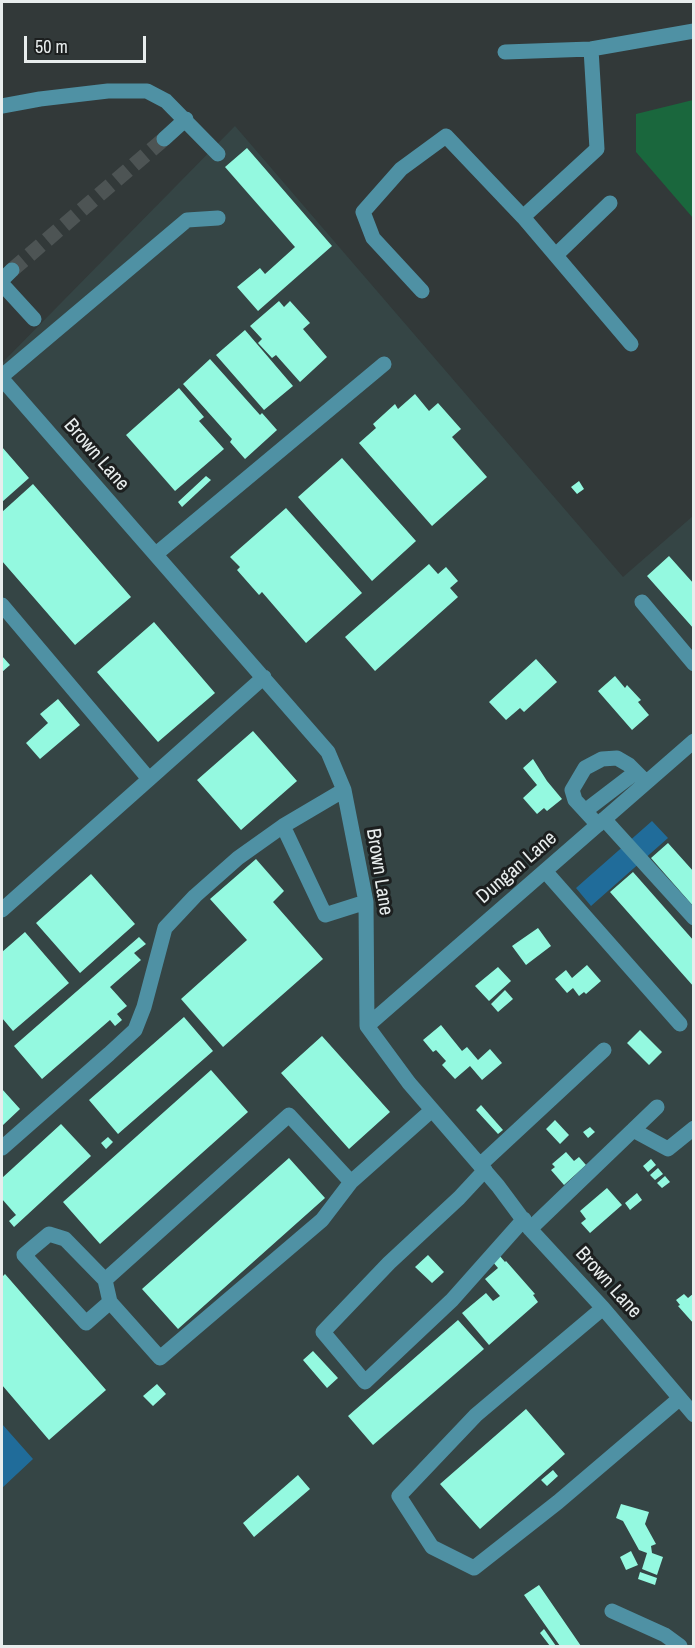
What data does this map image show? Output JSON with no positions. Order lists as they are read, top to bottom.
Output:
{
  "streets": {
    "street": ["Brown Lane", "Dungan Lane"]
  },
  "crossings": [
    ["Brown Lane", "Dungan Lane"]
  ],
  "scale_bar": "50 m"
}
